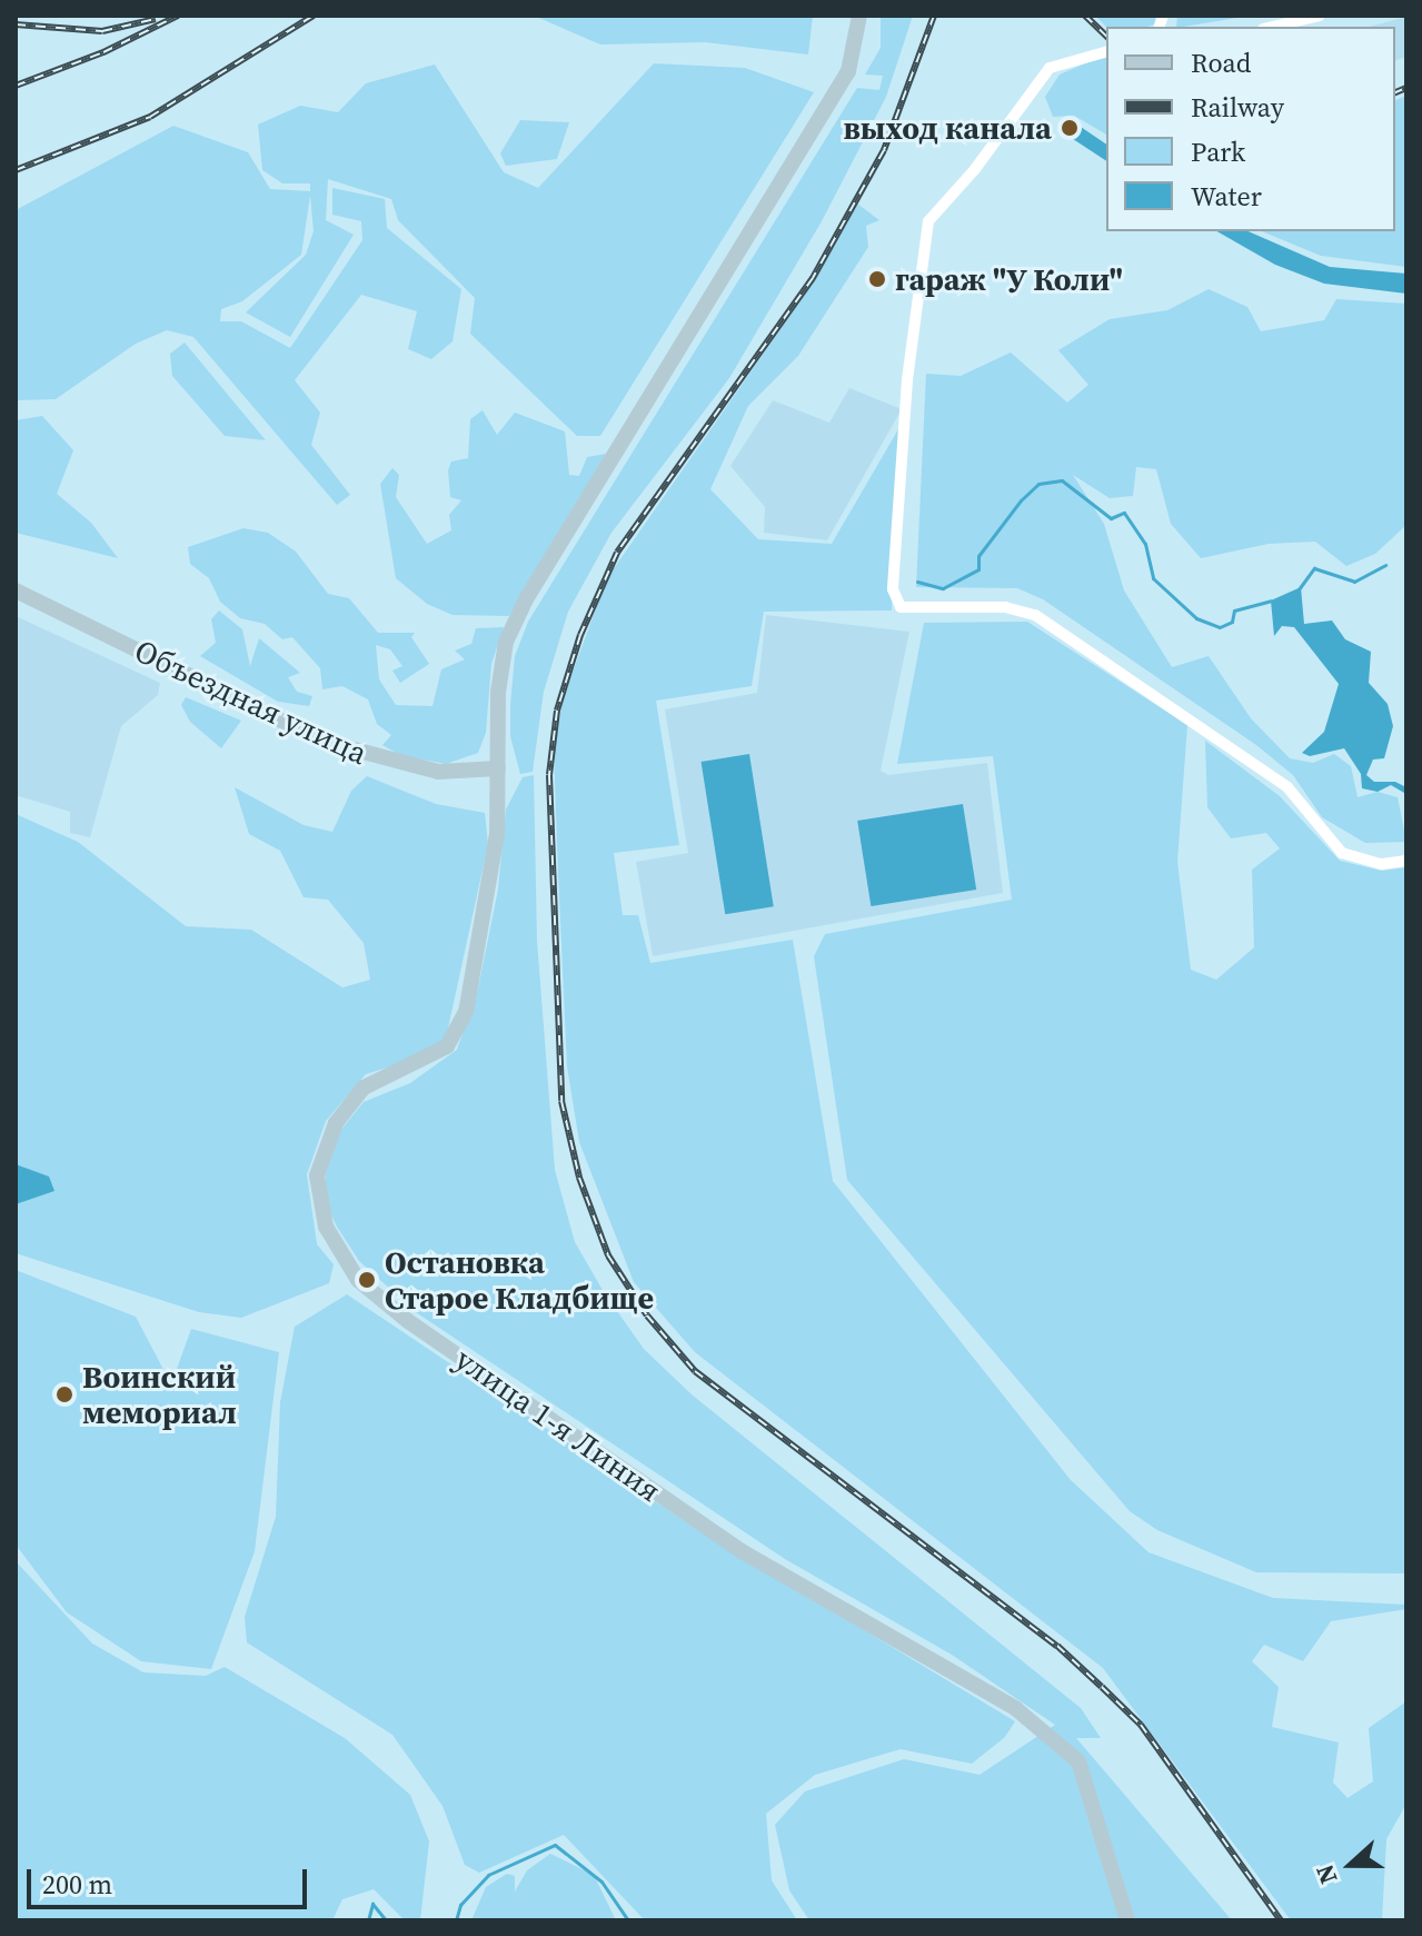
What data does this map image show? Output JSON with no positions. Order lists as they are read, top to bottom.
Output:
{
  "streets": {
    "street": ["Объездная улица", "улица 1-я Линия"]
  },
  "crossings": [
    ["Объездная улица", "улица 1-я Линия"]
  ],
  "places": [
    "выход канала",
    "гараж \"У Коли\"",
    "Остановка Старое Кладбище",
    "Воинский мемориал"
  ],
  "legend": [
    "Road",
    "Railway",
    "Park",
    "Water"
  ],
  "scale_bar": "200 m",
  "north": "left"
}
